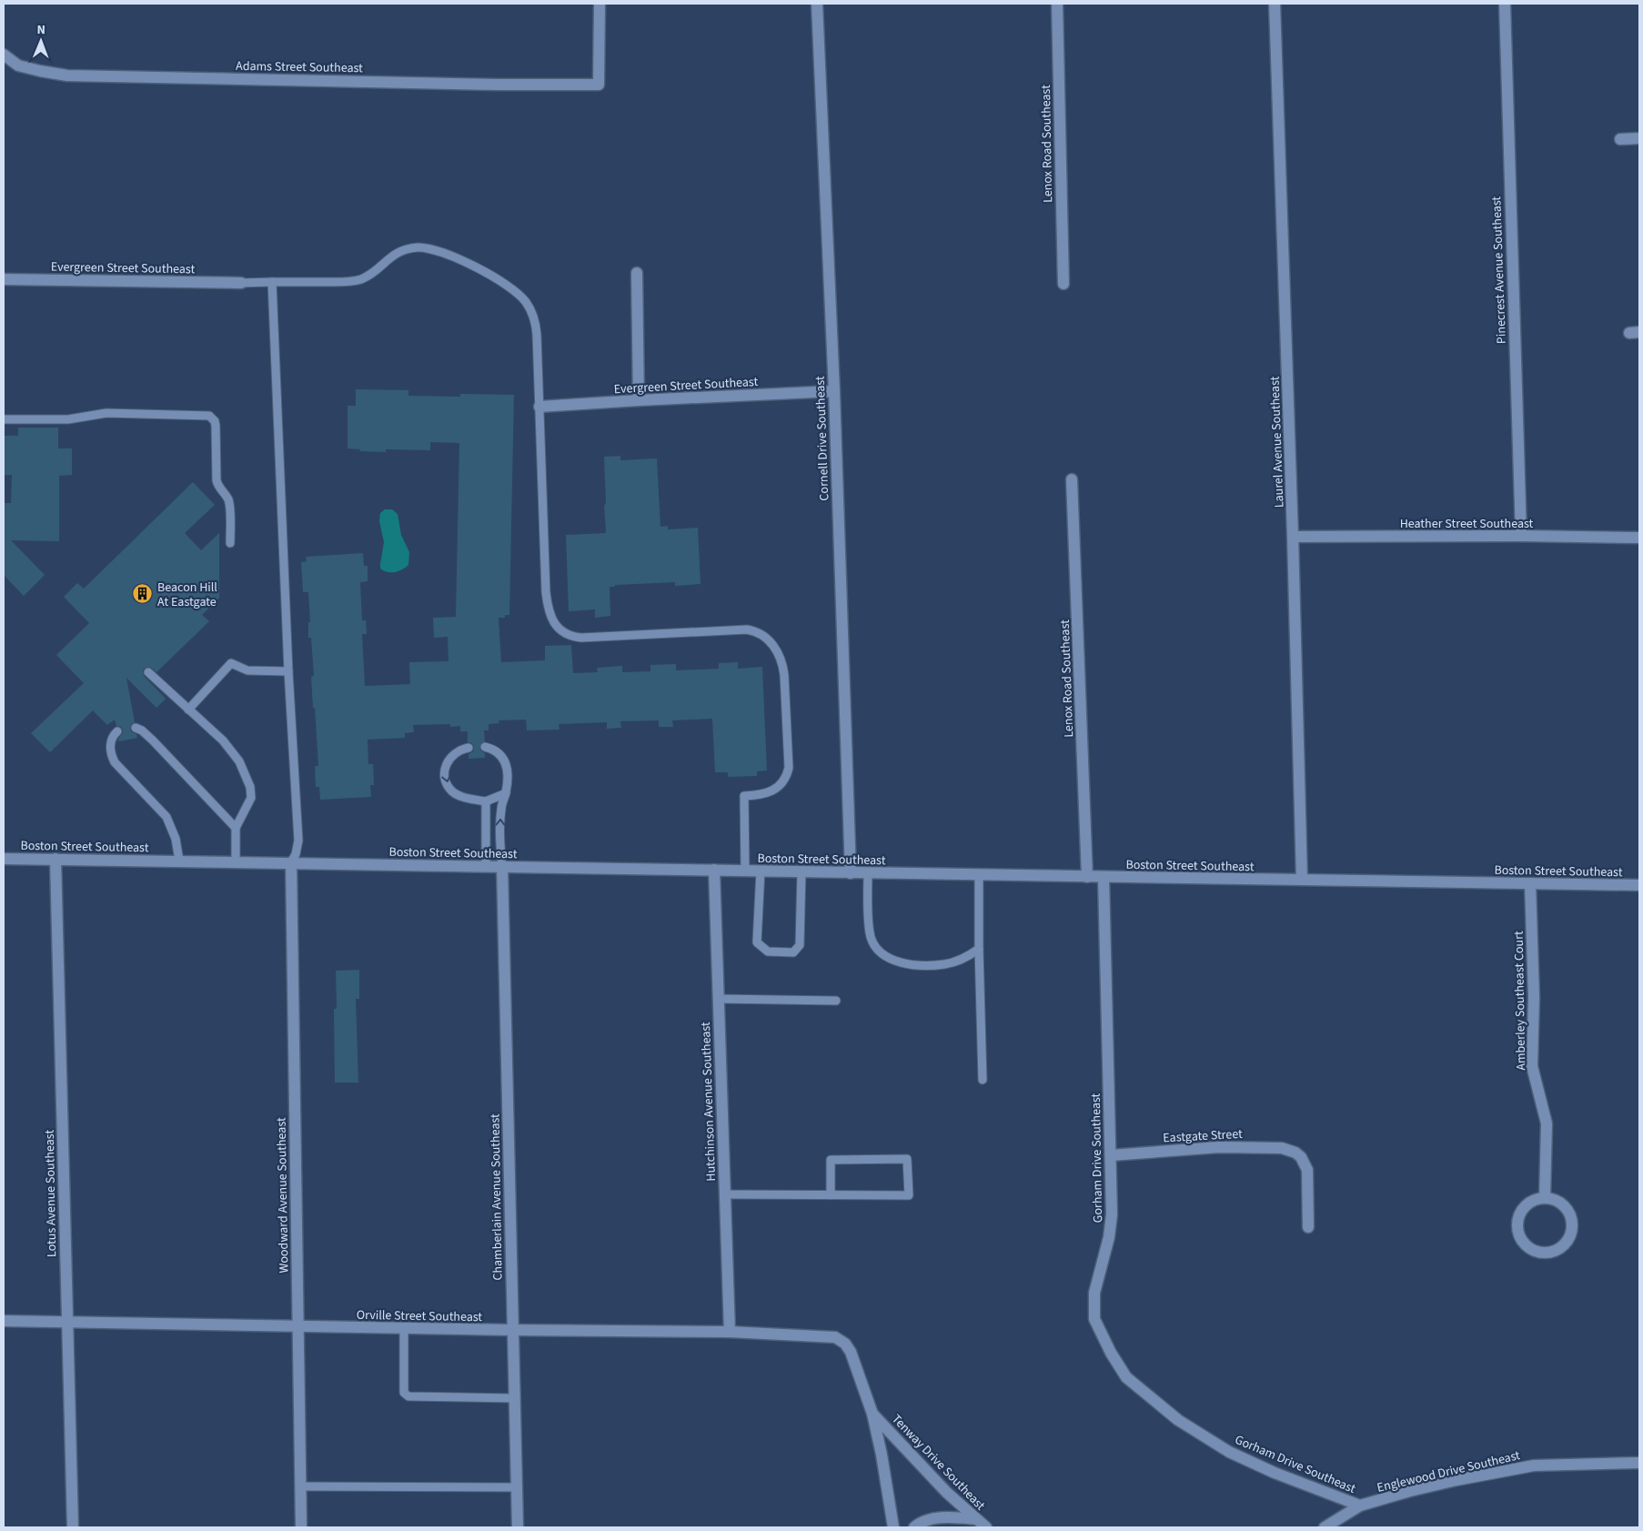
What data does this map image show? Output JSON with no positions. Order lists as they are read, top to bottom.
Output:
{
  "streets": {
    "street": [
      "Adams Street Southeast",
      "Lenox Road Southeast",
      "Evergreen Street Southeast",
      "Pinecrest Avenue Southeast",
      "Cornell Drive Southeast",
      "Laurel Avenue Southeast",
      "Heather Street Southeast",
      "Boston Street Southeast",
      "Amberley Southeast Court",
      "Hutchinson Avenue Southeast",
      "Eastgate Street",
      "Gorham Drive Southeast",
      "Lotus Avenue Southeast",
      "Woodward Avenue Southeast",
      "Chamberlain Avenue Southeast",
      "Orville Street Southeast",
      "Tenway Drive Southeast",
      "Englewood Drive Southeast"
    ]
  },
  "crossings": [
    ["Lenox Road Southeast", "Boston Street Southeast"],
    ["Evergreen Street Southeast", "Cornell Drive Southeast"],
    ["Pinecrest Avenue Southeast", "Heather Street Southeast"],
    ["Cornell Drive Southeast", "Boston Street Southeast"],
    ["Laurel Avenue Southeast", "Heather Street Southeast"],
    ["Laurel Avenue Southeast", "Boston Street Southeast"],
    ["Boston Street Southeast", "Amberley Southeast Court"],
    ["Boston Street Southeast", "Hutchinson Avenue Southeast"],
    ["Boston Street Southeast", "Gorham Drive Southeast"],
    ["Boston Street Southeast", "Lotus Avenue Southeast"],
    ["Boston Street Southeast", "Woodward Avenue Southeast"],
    ["Boston Street Southeast", "Chamberlain Avenue Southeast"],
    ["Hutchinson Avenue Southeast", "Orville Street Southeast"],
    ["Eastgate Street", "Gorham Drive Southeast"],
    ["Gorham Drive Southeast", "Englewood Drive Southeast"],
    ["Lotus Avenue Southeast", "Orville Street Southeast"],
    ["Woodward Avenue Southeast", "Orville Street Southeast"],
    ["Chamberlain Avenue Southeast", "Orville Street Southeast"],
    ["Orville Street Southeast", "Tenway Drive Southeast"]
  ],
  "places": {
    "building": ["Beacon Hill At Eastgate"]
  },
  "north": "top"
}
